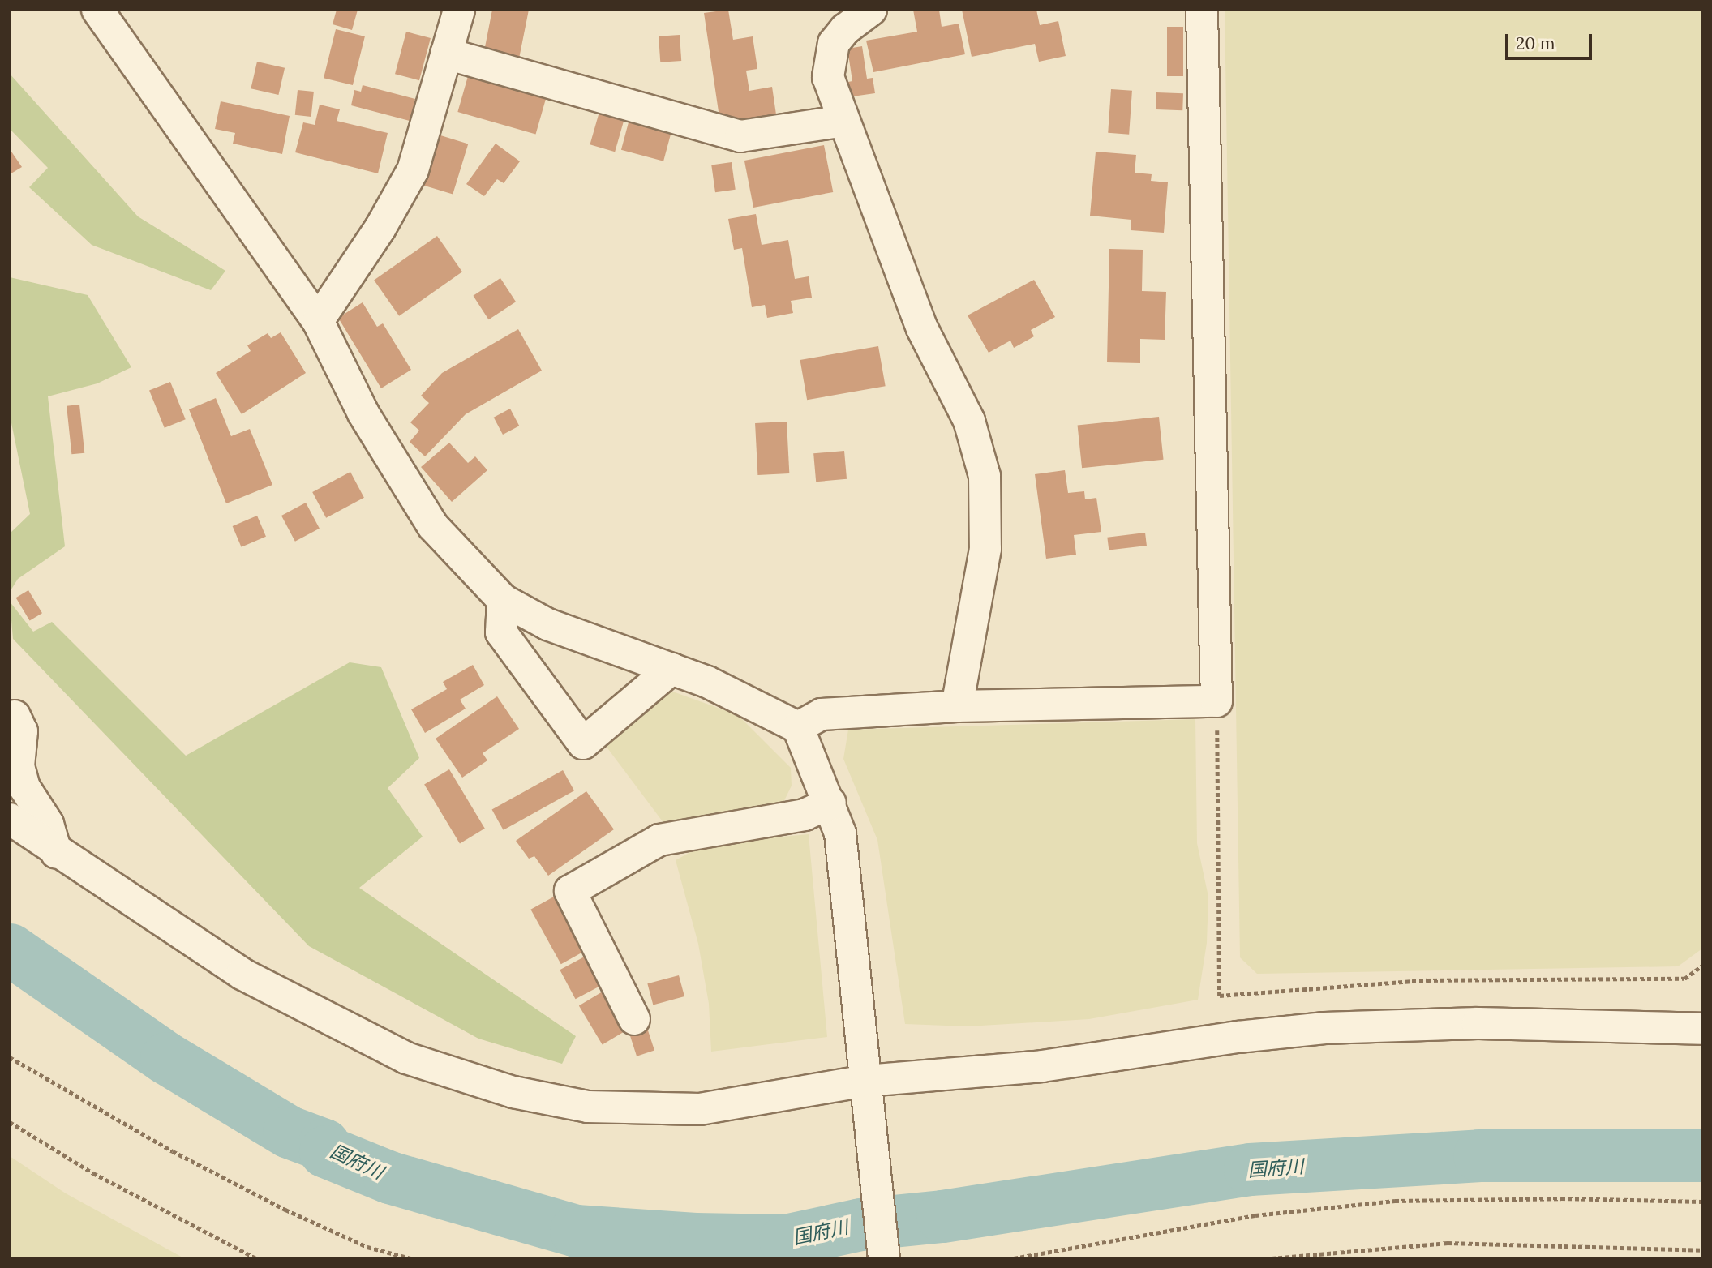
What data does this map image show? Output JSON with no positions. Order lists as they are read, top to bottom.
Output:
{
  "water": ["国府川"],
  "scale_bar": "20 m"
}
